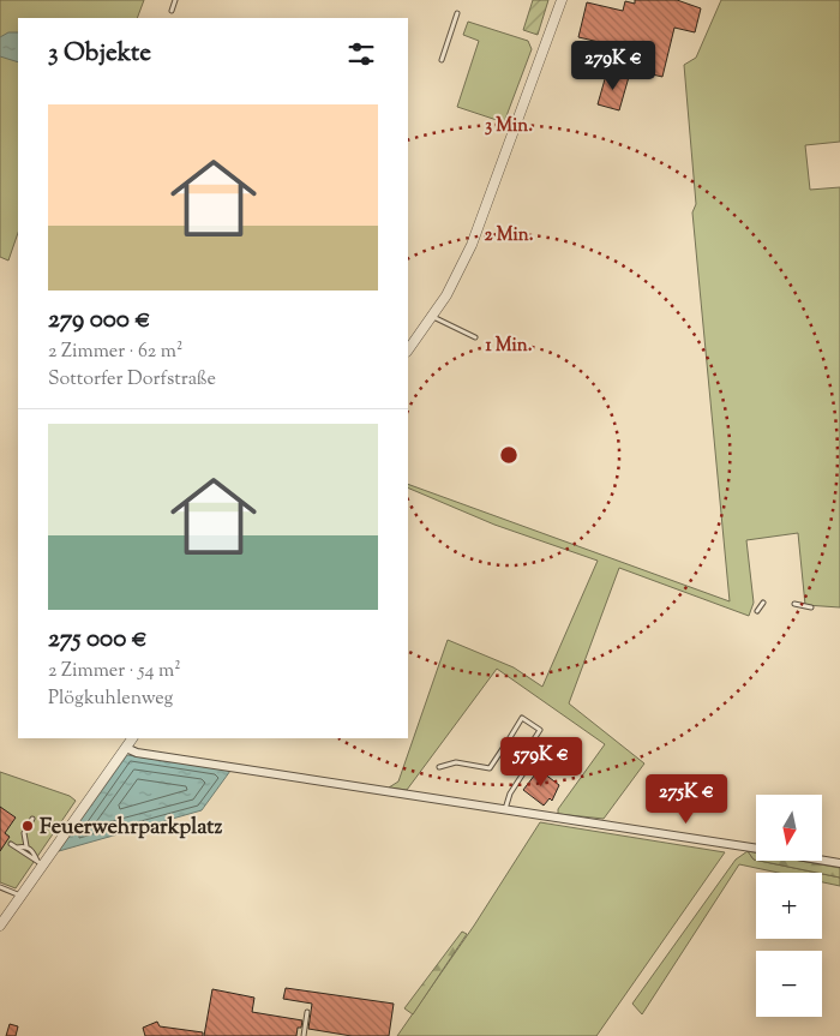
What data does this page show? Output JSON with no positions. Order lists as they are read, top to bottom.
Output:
{
  "places": ["Feuerwehrparkplatz"],
  "north": "bottom",
  "page": {
    "heading": "3 Objekte",
    "price": ["279K €", "579K €", "275K €"],
    "list": [
      {
        "name": "279 000 €",
        "note": "2 Zimmer · 62 m² · Sottorfer Dorfstraße"
      },
      {
        "name": "275 000 €",
        "note": "2 Zimmer · 54 m² · Plögkuhlenweg"
      }
    ],
    "map_buttons": ["+", "−"]
  },
  "rings": ["3 Min.", "2 Min.", "1 Min."]
}
